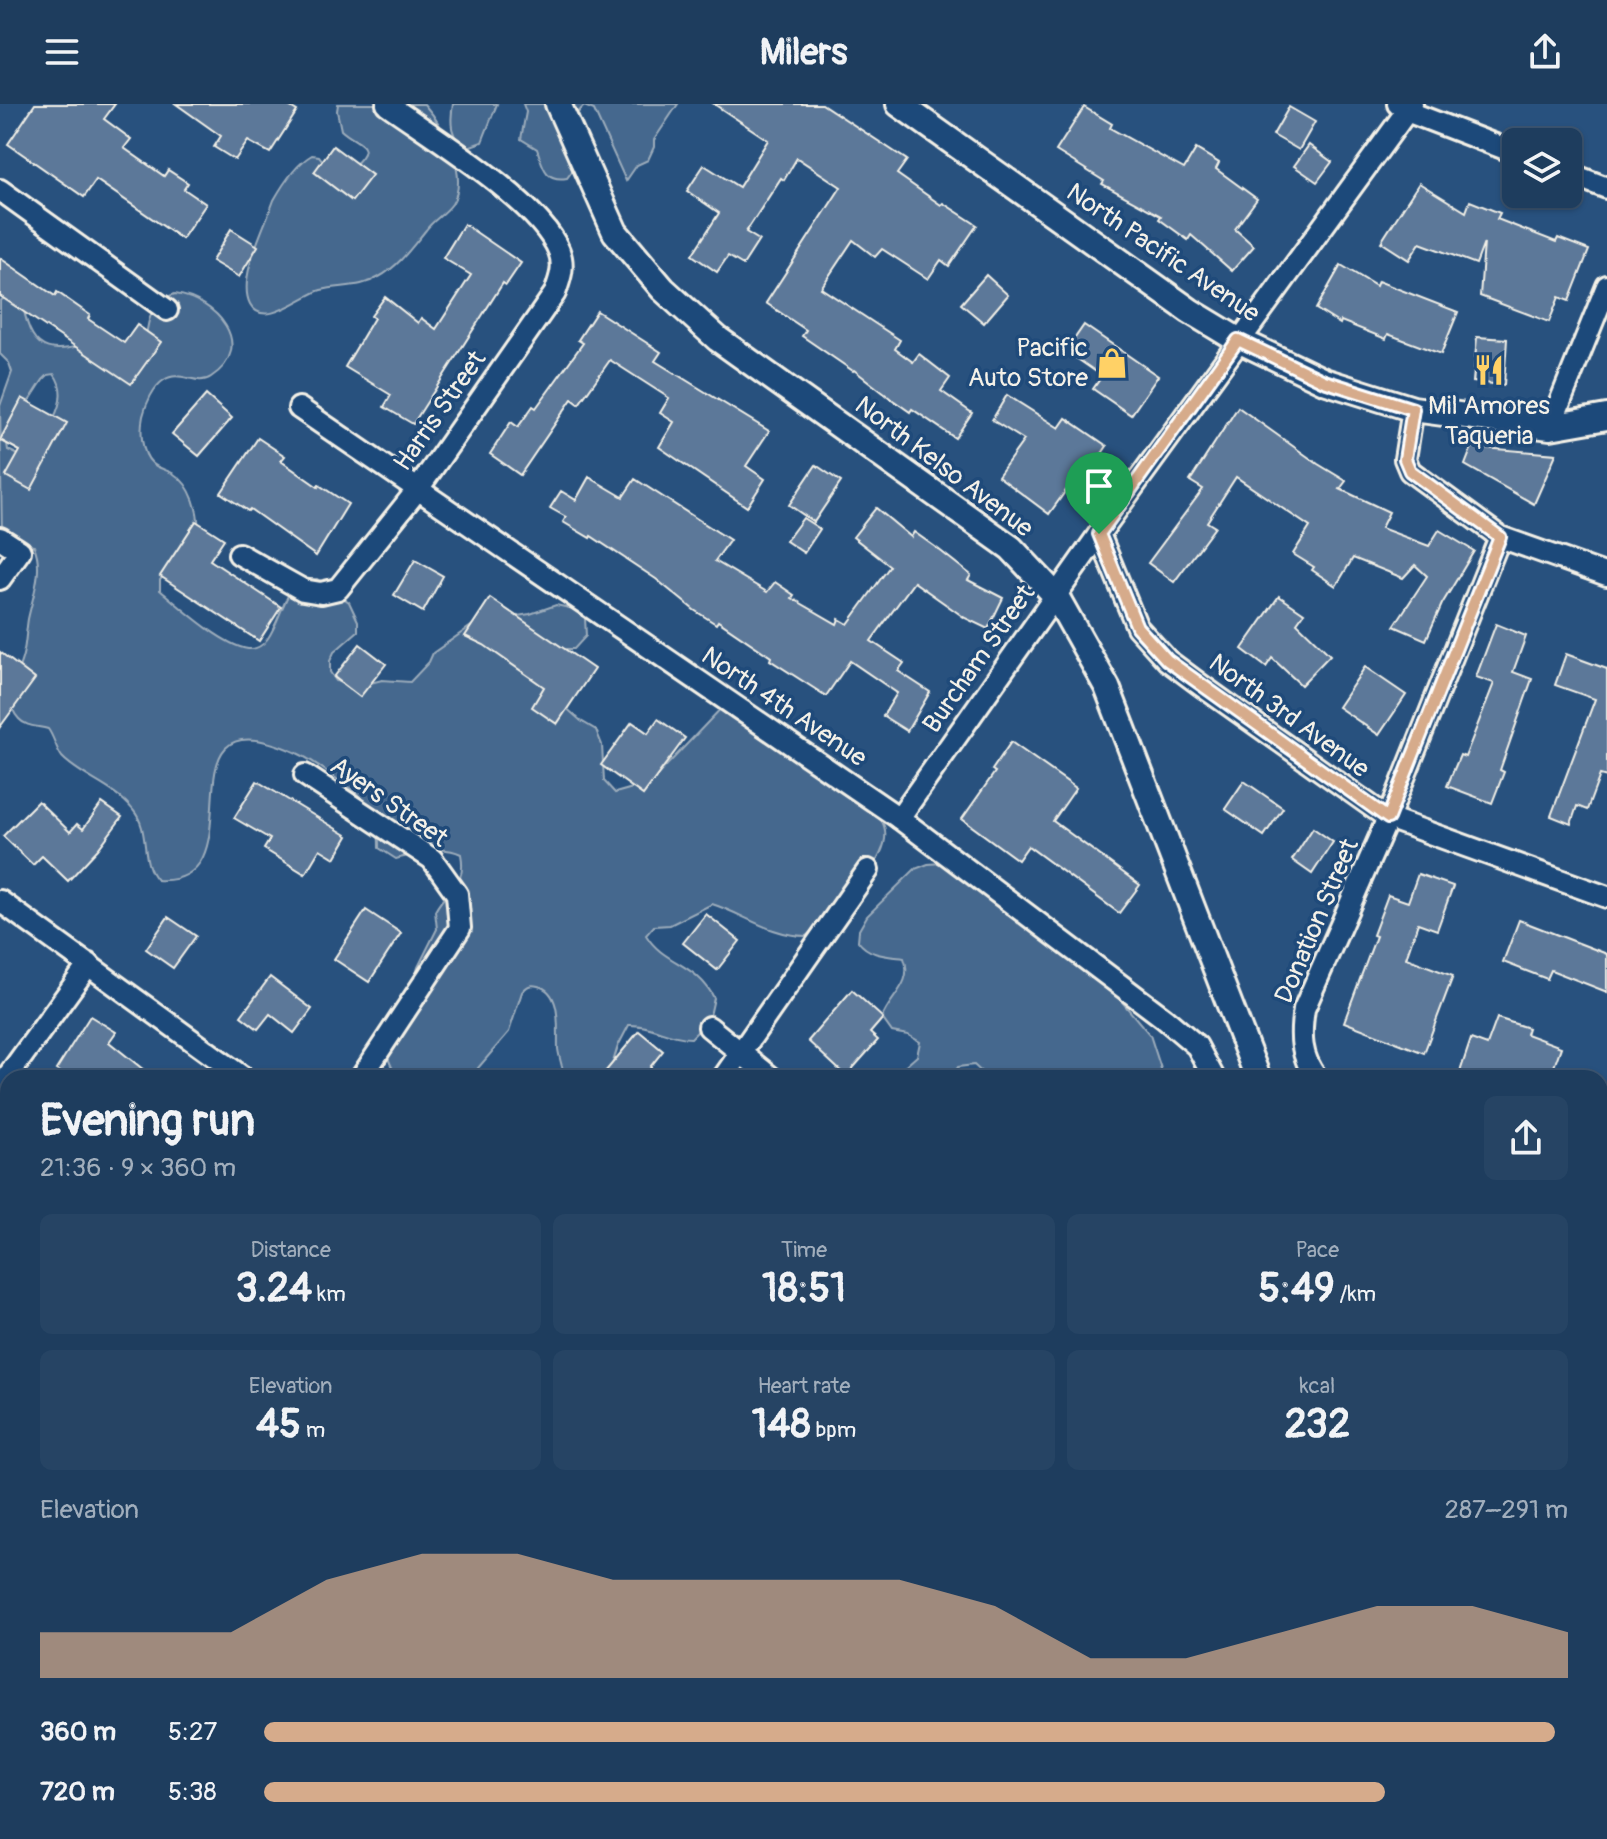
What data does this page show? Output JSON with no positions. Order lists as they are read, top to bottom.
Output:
{
  "streets": {
    "street": [
      "North Pacific Avenue",
      "Harris Street",
      "North Kelso Avenue",
      "Burcham Street",
      "North 4th Avenue",
      "North 3rd Avenue",
      "Ayers Street",
      "Donation Street"
    ]
  },
  "crossings": [
    ["North Pacific Avenue", "Burcham Street"],
    ["Harris Street", "North 4th Avenue"],
    ["North Kelso Avenue", "Burcham Street"],
    ["Burcham Street", "North 4th Avenue"],
    ["Burcham Street", "North 3rd Avenue"],
    ["North 3rd Avenue", "Donation Street"]
  ],
  "places": {
    "shop": ["Pacific Auto Store"],
    "restaurant": ["Mil Amores Taqueria"]
  },
  "page": {
    "header": "Milers",
    "heading": ["Evening run", "21:36 · 9 × 360 m"],
    "stats": [
      ["Distance", "3.24 km"],
      ["Time", "18:51"],
      ["Pace", "5:49 /km"],
      ["Elevation", "45 m"],
      ["Heart rate", "148 bpm"],
      ["kcal", "232"]
    ],
    "chart": ["Elevation", "287–291 m"],
    "list": [
      {
        "name": "360 m",
        "note": "5:27"
      },
      {
        "name": "720 m",
        "note": "5:38"
      }
    ]
  }
}
